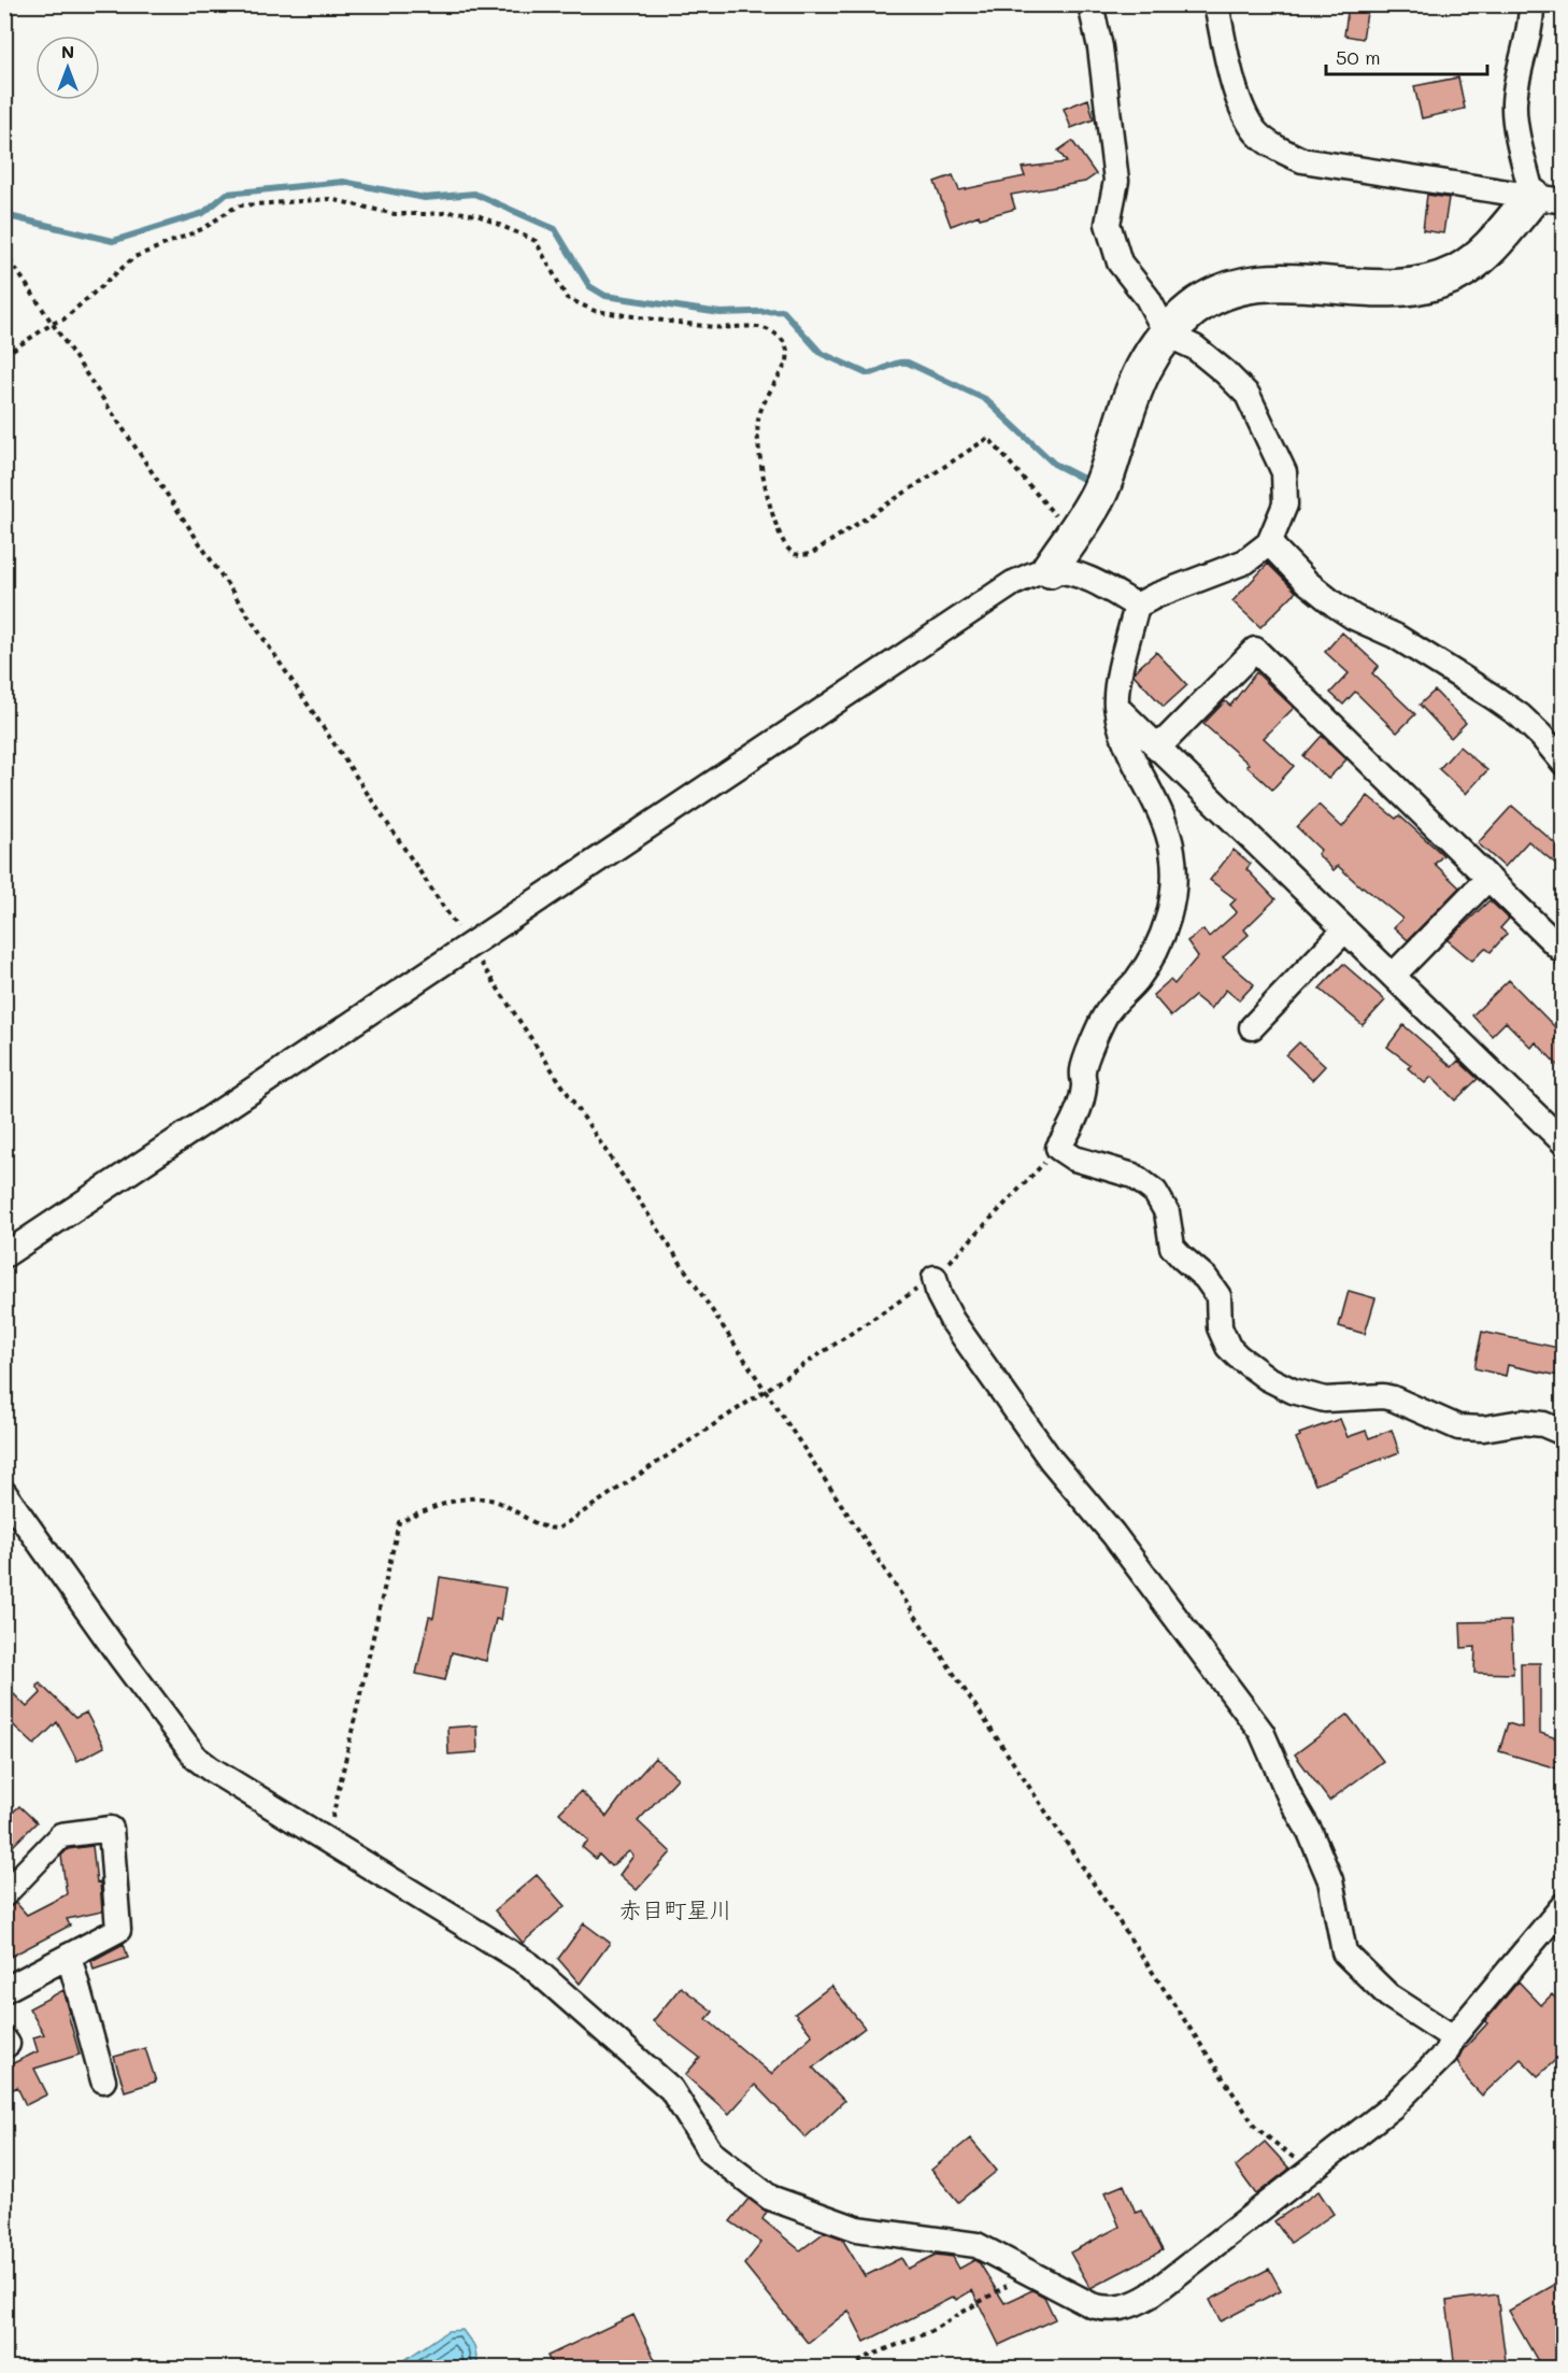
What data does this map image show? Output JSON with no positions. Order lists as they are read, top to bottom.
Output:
{
  "districts": ["赤目町星川"],
  "scale_bar": "50 m",
  "north": "top"
}
